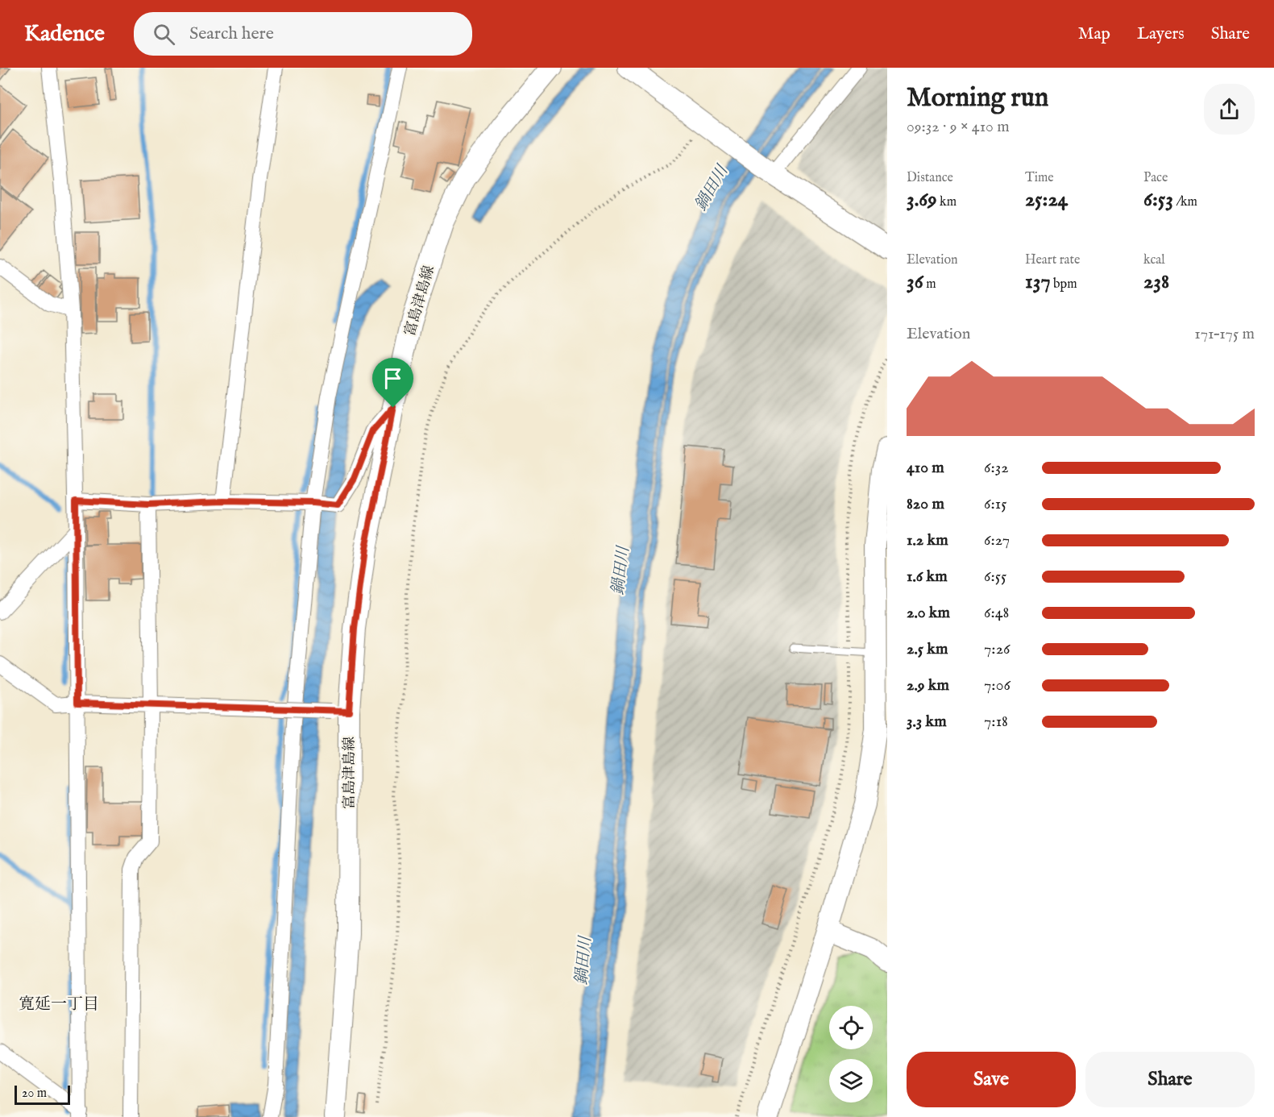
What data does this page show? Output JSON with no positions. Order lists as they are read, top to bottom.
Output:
{
  "streets": {
    "main road": ["富島津島線"]
  },
  "districts": ["寛延一丁目"],
  "water": ["鍋田川"],
  "scale_bar": "20 m",
  "page": {
    "header": "Kadence",
    "search": "Search here",
    "nav": ["Map", "Layers", "Share"],
    "heading": ["Morning run", "09:32 · 9 × 410 m"],
    "stats": [
      ["Distance", "3.69 km"],
      ["Time", "25:24"],
      ["Pace", "6:53 /km"],
      ["Elevation", "36 m"],
      ["Heart rate", "137 bpm"],
      ["kcal", "238"]
    ],
    "chart": ["Elevation", "171–175 m"],
    "list": [
      {
        "name": "410 m",
        "note": "6:32"
      },
      {
        "name": "820 m",
        "note": "6:15"
      },
      {
        "name": "1.2 km",
        "note": "6:27"
      },
      {
        "name": "1.6 km",
        "note": "6:55"
      },
      {
        "name": "2.0 km",
        "note": "6:48"
      },
      {
        "name": "2.5 km",
        "note": "7:26"
      },
      {
        "name": "2.9 km",
        "note": "7:06"
      },
      {
        "name": "3.3 km",
        "note": "7:18"
      }
    ],
    "buttons": ["Save", "Share"],
    "scale": "20 m"
  }
}
